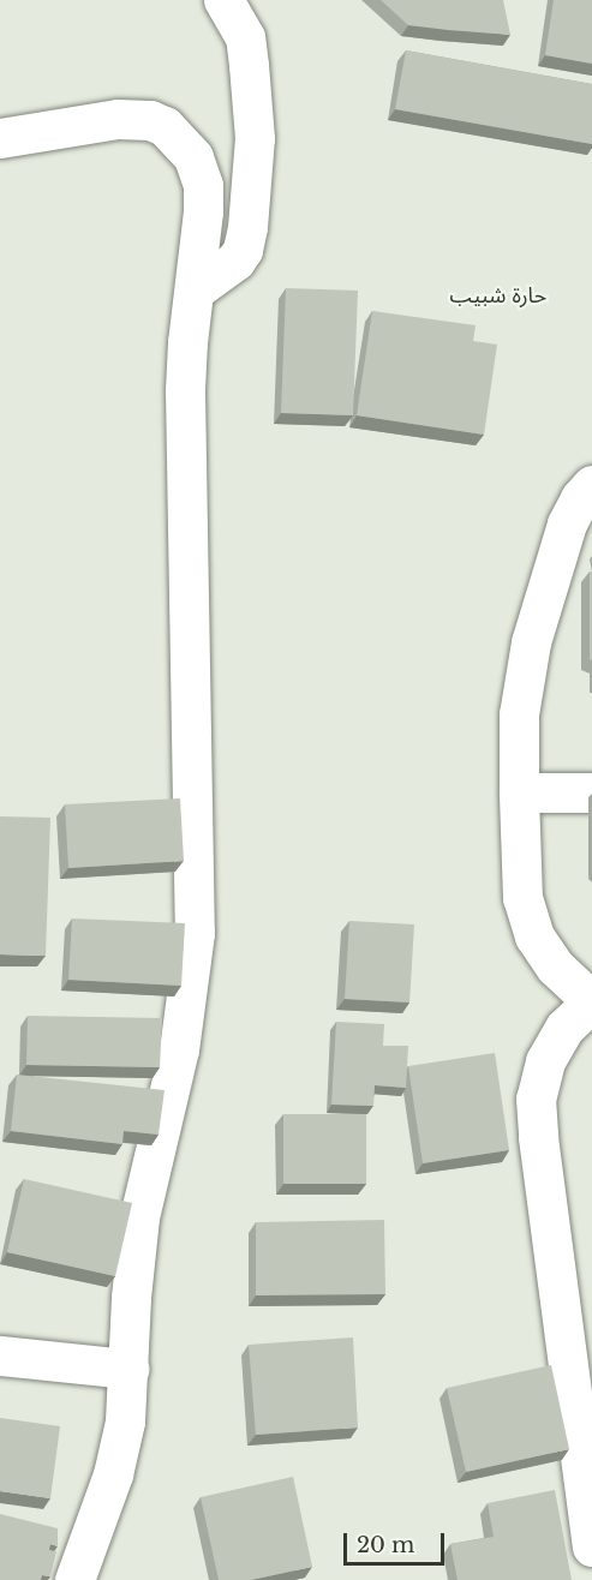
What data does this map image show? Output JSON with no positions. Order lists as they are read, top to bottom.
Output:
{
  "districts": ["حارة شبيب"],
  "scale_bar": "20 m"
}
